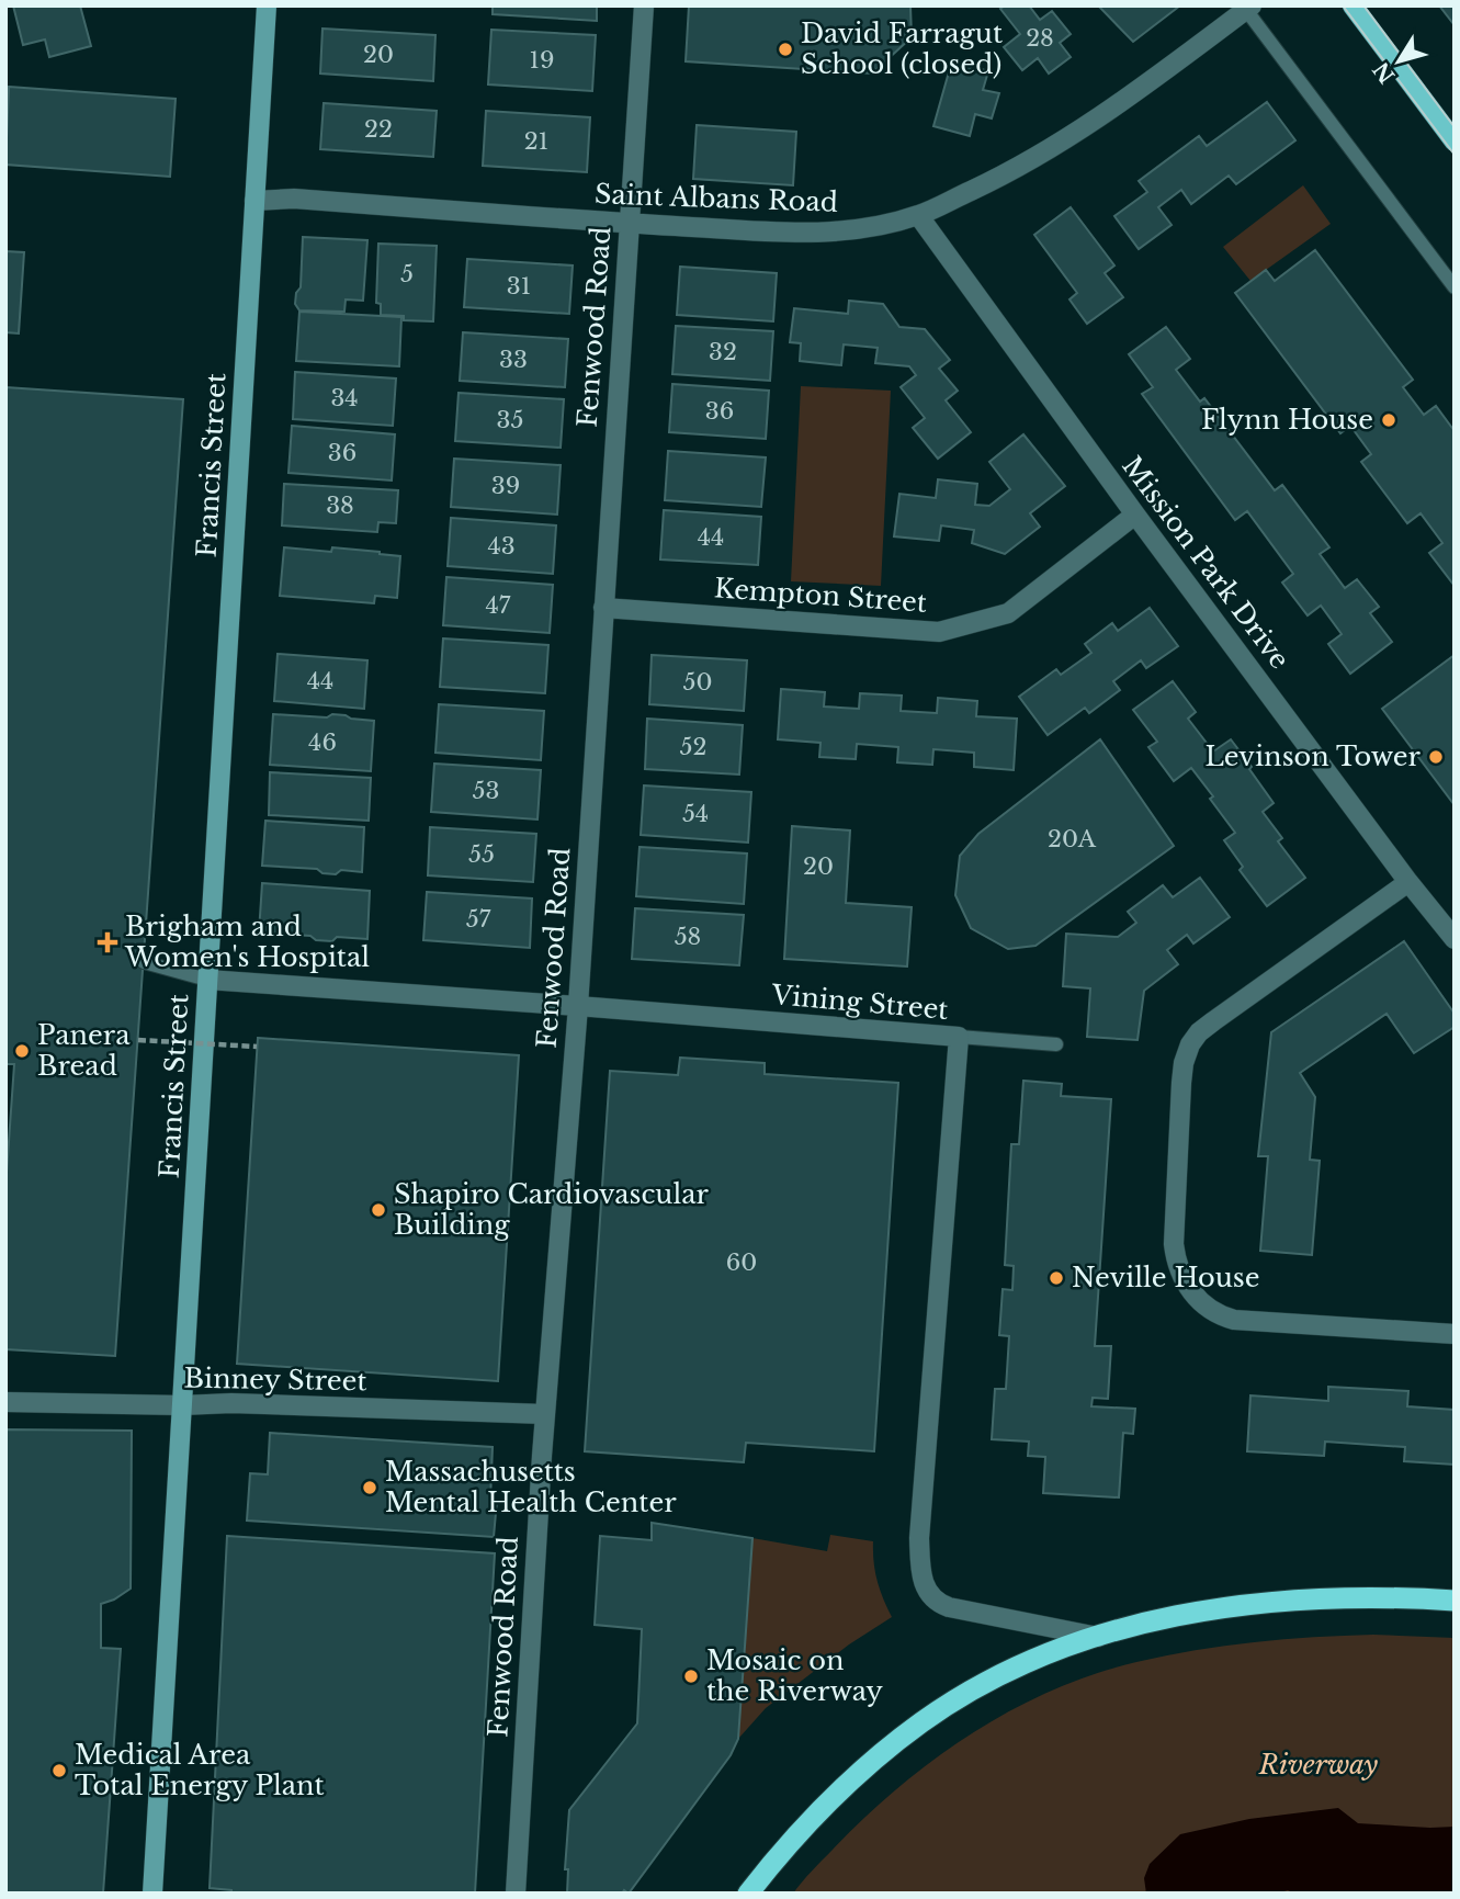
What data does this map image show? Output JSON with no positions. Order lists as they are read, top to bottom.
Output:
{
  "streets": {
    "main road": ["Francis Street"],
    "street": [
      "Saint Albans Road",
      "Fenwood Road",
      "Mission Park Drive",
      "Kempton Street",
      "Vining Street",
      "Binney Street"
    ]
  },
  "crossings": [
    ["Saint Albans Road", "Fenwood Road"],
    ["Saint Albans Road", "Francis Street"],
    ["Saint Albans Road", "Mission Park Drive"],
    ["Fenwood Road", "Kempton Street"],
    ["Fenwood Road", "Vining Street"],
    ["Fenwood Road", "Binney Street"],
    ["Francis Street", "Vining Street"],
    ["Francis Street", "Binney Street"],
    ["Mission Park Drive", "Kempton Street"]
  ],
  "parks": ["Riverway"],
  "places": {
    "other": [
      "David Farragut School (closed)",
      "Flynn House",
      "Levinson Tower",
      "Panera Bread",
      "Shapiro Cardiovascular Building",
      "Neville House",
      "Massachusetts Mental Health Center",
      "Mosaic on the Riverway",
      "Medical Area Total Energy Plant"
    ],
    "health": ["Brigham and Women's Hospital"]
  },
  "house_numbers": [
    "28",
    "20",
    "19",
    "22",
    "21",
    "5",
    "31",
    "32",
    "33",
    "34",
    "36",
    "35",
    "36",
    "39",
    "38",
    "44",
    "43",
    "47",
    "44",
    "50",
    "46",
    "52",
    "53",
    "54",
    "20A",
    "55",
    "20",
    "57",
    "58",
    "60"
  ],
  "north": "bottom left"
}
